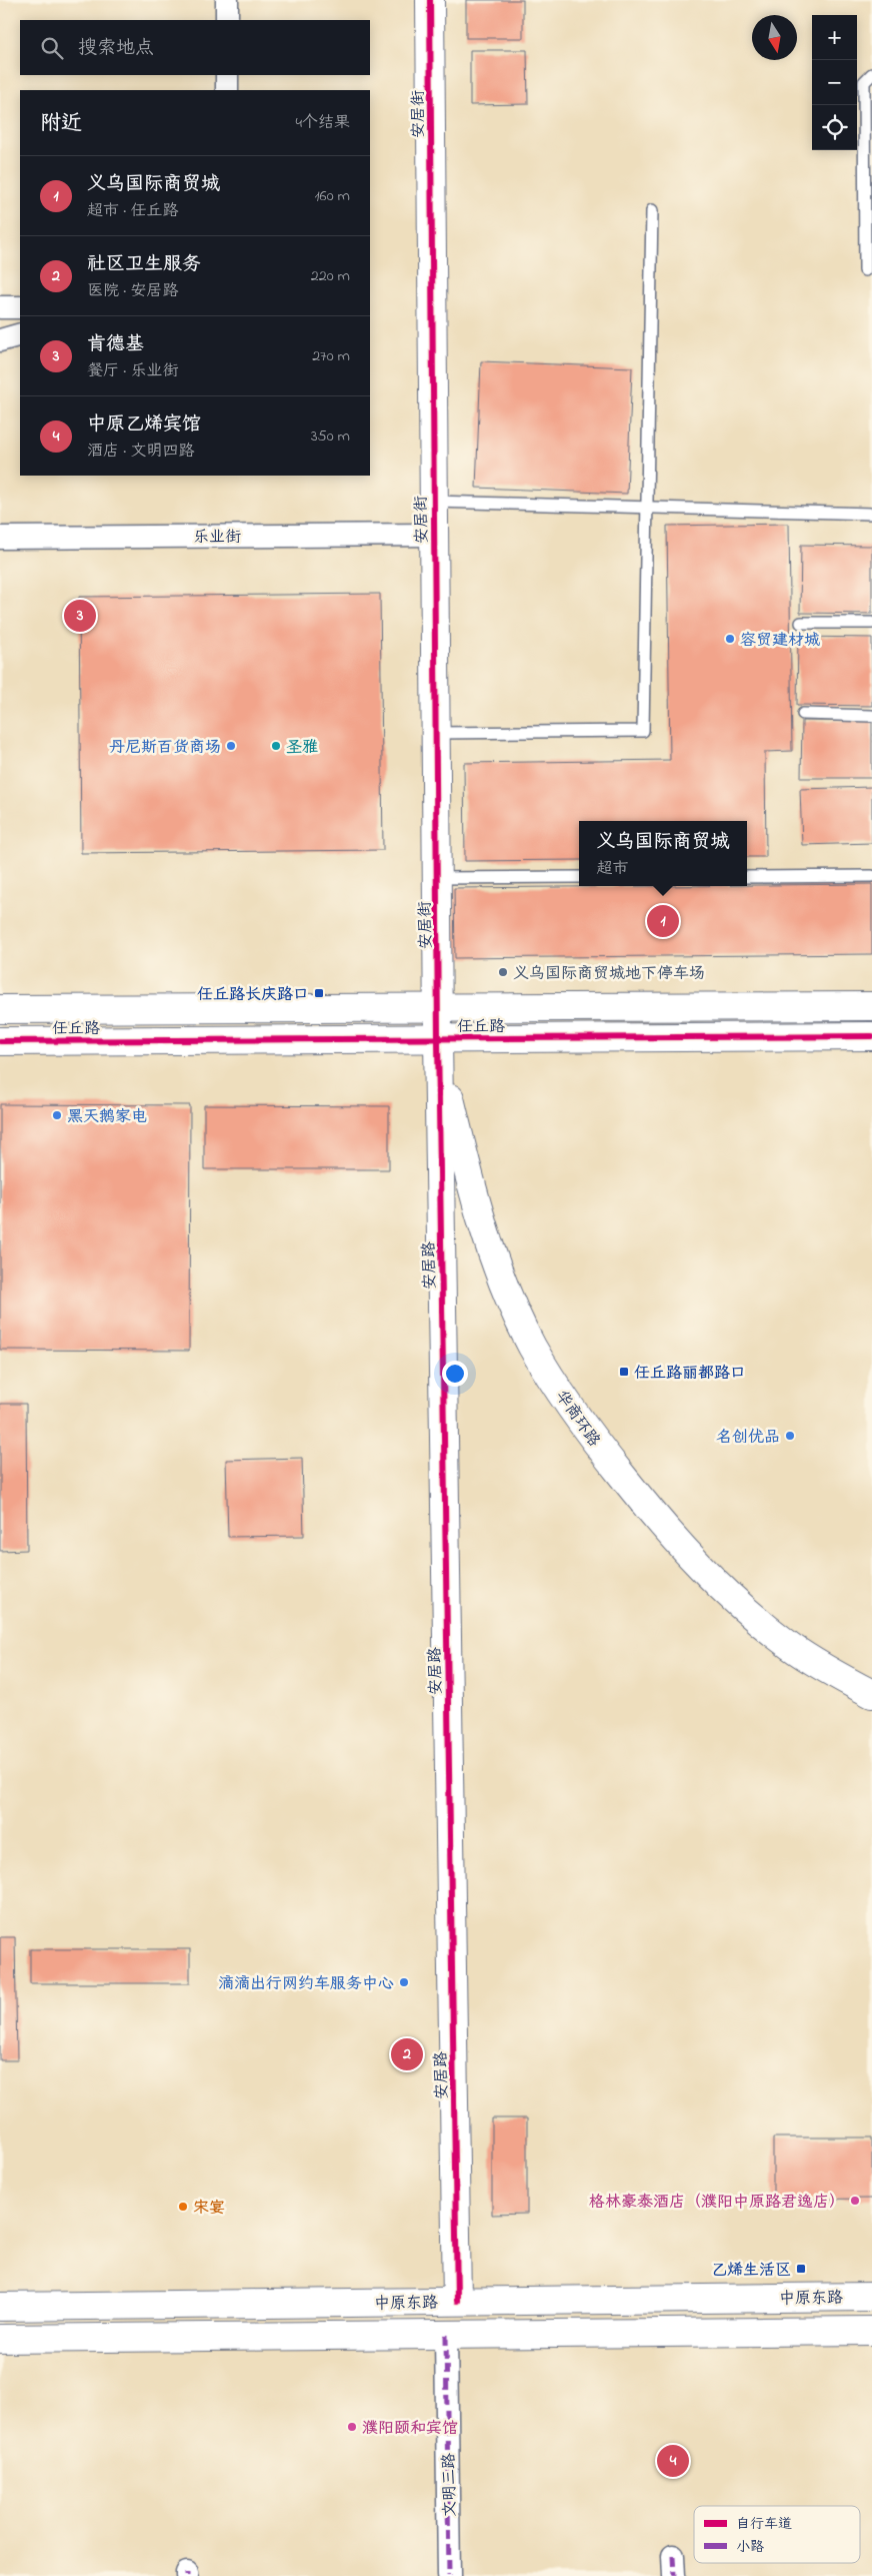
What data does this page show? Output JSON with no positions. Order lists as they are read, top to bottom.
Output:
{
  "streets": {
    "street": [
      "安居街",
      "乐业街",
      "任丘路",
      "安居路",
      "华商环路",
      "中原东路",
      "文明三路"
    ]
  },
  "crossings": [
    ["安居街", "乐业街"],
    ["安居街", "任丘路"],
    ["安居街", "安居路"],
    ["安居街", "华商环路"],
    ["任丘路", "安居路"],
    ["任丘路", "华商环路"],
    ["安居路", "华商环路"],
    ["安居路", "中原东路"],
    ["中原东路", "文明三路"]
  ],
  "places": {
    "other": [
      "容贸建材城",
      "丹尼斯百货商场",
      "圣雅",
      "义乌国际商贸城地下停车场",
      "黑天鹅家电",
      "名创优品",
      "滴滴出行网约车服务中心",
      "格林豪泰酒店（濮阳中原路君逸店）",
      "宋宴",
      "濮阳颐和宾馆"
    ],
    "transit": ["任丘路长庆路口", "任丘路丽都路口", "乙烯生活区"]
  },
  "legend": ["自行车道", "小路"],
  "north": "bottom",
  "page": {
    "map_buttons": ["+", "−"],
    "search": "搜索地点",
    "heading": ["附近", "4个结果"],
    "list": [
      {
        "mark": "1",
        "name": "义乌国际商贸城",
        "note": "超市 · 任丘路",
        "value": "160 m"
      },
      {
        "mark": "2",
        "name": "社区卫生服务",
        "note": "医院 · 安居路",
        "value": "220 m"
      },
      {
        "mark": "3",
        "name": "肯德基",
        "note": "餐厅 · 乐业街",
        "value": "270 m"
      },
      {
        "mark": "4",
        "name": "中原乙烯宾馆",
        "note": "酒店 · 文明四路",
        "value": "350 m"
      }
    ],
    "pins": [
      "3",
      "1",
      "2",
      "4"
    ],
    "popup": ["义乌国际商贸城", "超市"]
  }
}
